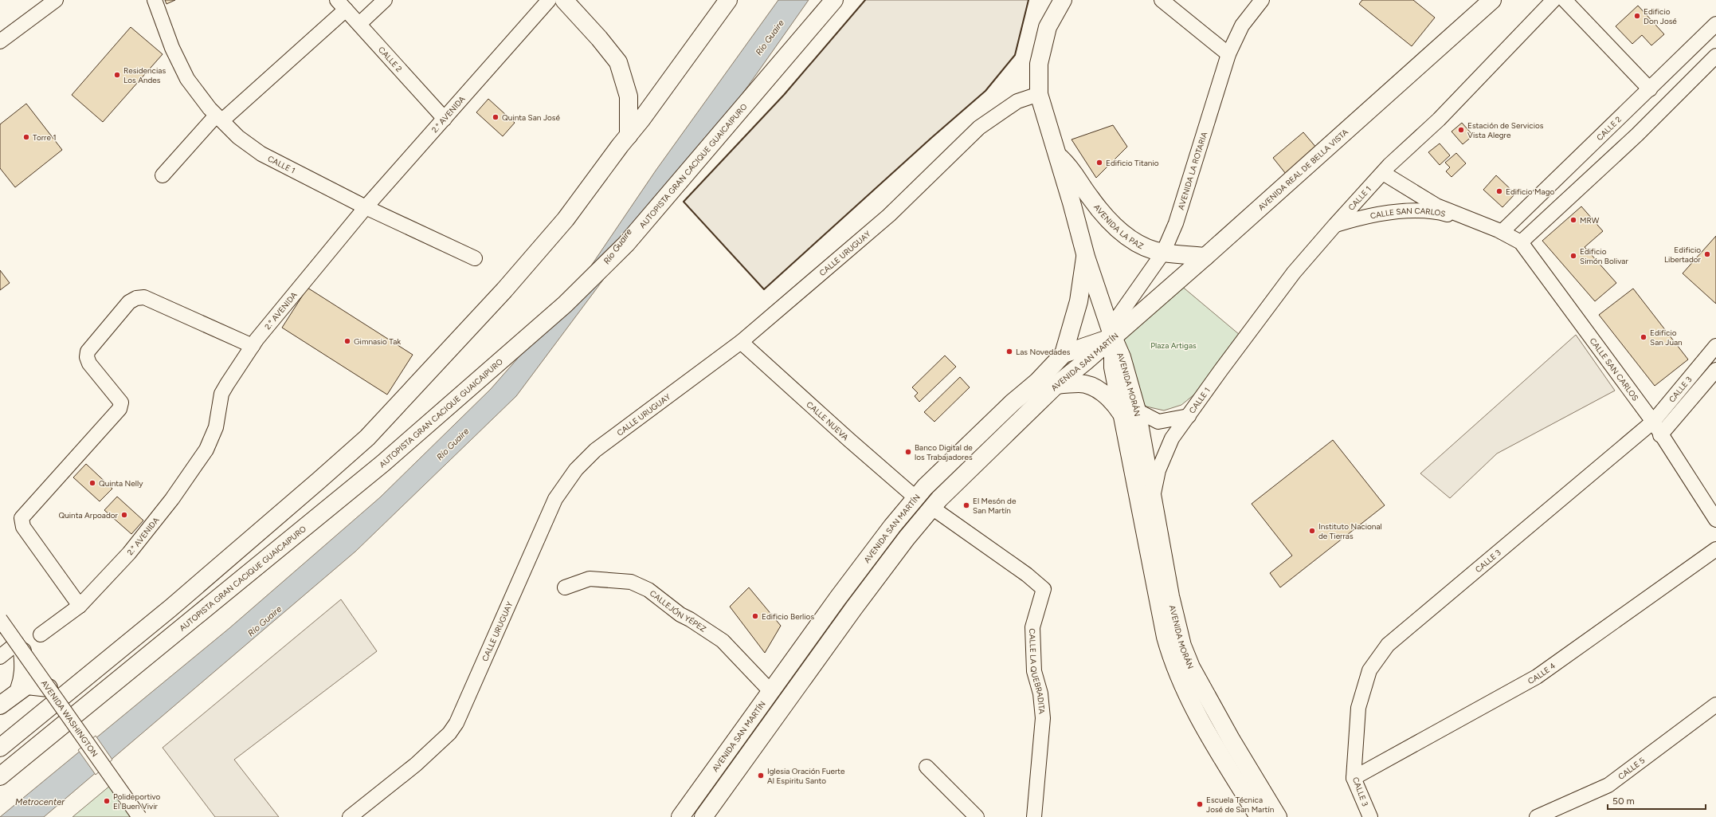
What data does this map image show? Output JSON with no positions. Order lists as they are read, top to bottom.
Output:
{
  "streets": {
    "main road": [
      "AUTOPISTA GRAN CACIQUE GUAICAIPURO",
      "AVENIDA REAL DE BELLA VISTA",
      "AVENIDA LA PAZ",
      "AVENIDA SAN MARTÍN",
      "AVENIDA MORÁN"
    ],
    "street": [
      "CALLE 2",
      "2.° AVENIDA",
      "CALLE 1",
      "AVENIDA LA ROTARIA",
      "CALLE SAN CARLOS",
      "CALLE URUGUAY",
      "CALLE 3",
      "CALLE NUEVA",
      "CALLEJÓN YÉPEZ",
      "CALLE LA QUEBRADITA",
      "CALLE 4",
      "AVENIDA WASHINGTON",
      "CALLE 5"
    ]
  },
  "crossings": [
    ["CALLE 2", "2.° AVENIDA"],
    ["CALLE 2", "CALLE SAN CARLOS"],
    ["2.° AVENIDA", "CALLE 1"],
    ["CALLE 1", "CALLE SAN CARLOS"],
    ["CALLE 1", "AVENIDA MORÁN"],
    ["AVENIDA REAL DE BELLA VISTA", "AVENIDA LA ROTARIA"],
    ["AVENIDA REAL DE BELLA VISTA", "AVENIDA LA PAZ"],
    ["AVENIDA REAL DE BELLA VISTA", "AVENIDA SAN MARTÍN"],
    ["AVENIDA REAL DE BELLA VISTA", "AVENIDA MORÁN"],
    ["AVENIDA LA ROTARIA", "AVENIDA LA PAZ"],
    ["AVENIDA LA ROTARIA", "AVENIDA SAN MARTÍN"],
    ["AVENIDA LA ROTARIA", "AVENIDA MORÁN"],
    ["CALLE SAN CARLOS", "CALLE 3"],
    ["CALLE URUGUAY", "CALLE NUEVA"],
    ["AVENIDA SAN MARTÍN", "AVENIDA MORÁN"],
    ["AVENIDA SAN MARTÍN", "CALLE NUEVA"],
    ["AVENIDA SAN MARTÍN", "CALLEJÓN YÉPEZ"],
    ["AVENIDA SAN MARTÍN", "CALLE LA QUEBRADITA"],
    ["CALLE 3", "CALLE 4"]
  ],
  "water": ["Río Guaire", "Metrocenter"],
  "parks": ["Plaza Artigas"],
  "places": [
    "Edificio Don José",
    "Residencias Los Andes",
    "Quinta San José",
    "Estación de Servicios Vista Alegre",
    "Torre 1",
    "Edificio Titanio",
    "Edificio Mago",
    "MRW",
    "Edificio Libertador",
    "Edificio Simón Bolivar",
    "Edificio San Juan",
    "Gimnasio Tak",
    "Las Novedades",
    "Banco Digital de los Trabajadores",
    "Quinta Nelly",
    "El Mesón de San Martín",
    "Quinta Arpoador",
    "Instituto Nacional de Tierras",
    "Edificio Berlios",
    "Iglesia Oración Fuerte Al Espiritu Santo",
    "Polideportivo El Buen Vivir",
    "Escuela Técnica José de San Martín"
  ],
  "scale_bar": "50 m"
}
